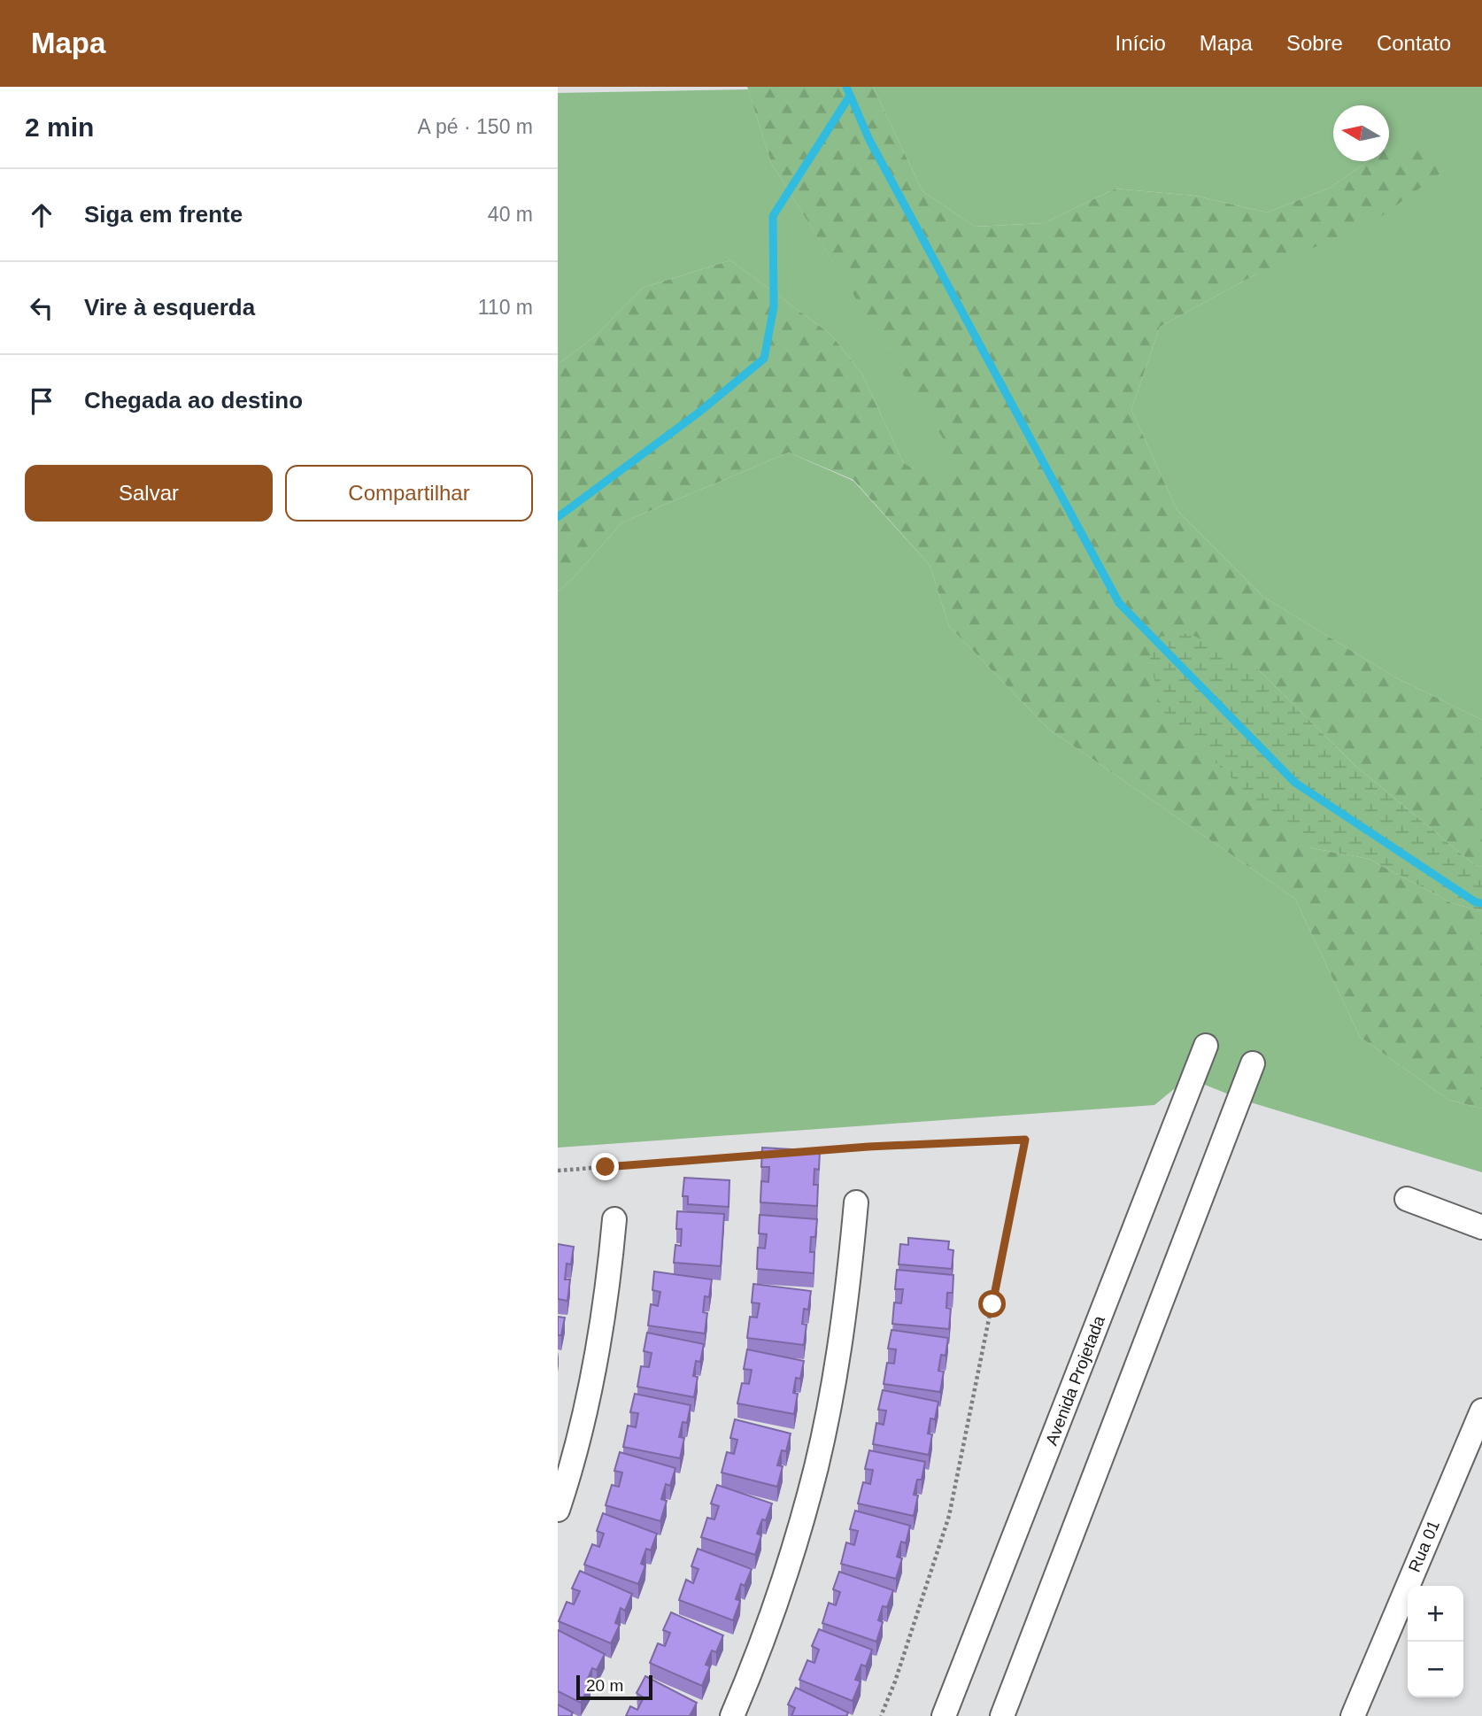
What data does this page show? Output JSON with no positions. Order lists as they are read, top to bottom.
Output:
{
  "streets": {
    "street": ["Avenida Projetada", "Rua 01"]
  },
  "scale_bar": "20 m",
  "north": "left",
  "page": {
    "header": "Mapa",
    "nav": [
      "Início",
      "Mapa",
      "Sobre",
      "Contato"
    ],
    "heading": ["2 min", "A pé · 150 m"],
    "list": [
      ["Siga em frente", "40 m"],
      ["Vire à esquerda", "110 m"],
      "Chegada ao destino"
    ],
    "buttons": ["Salvar", "Compartilhar"],
    "map_buttons": ["+", "−"],
    "scale": "20 m"
  }
}
